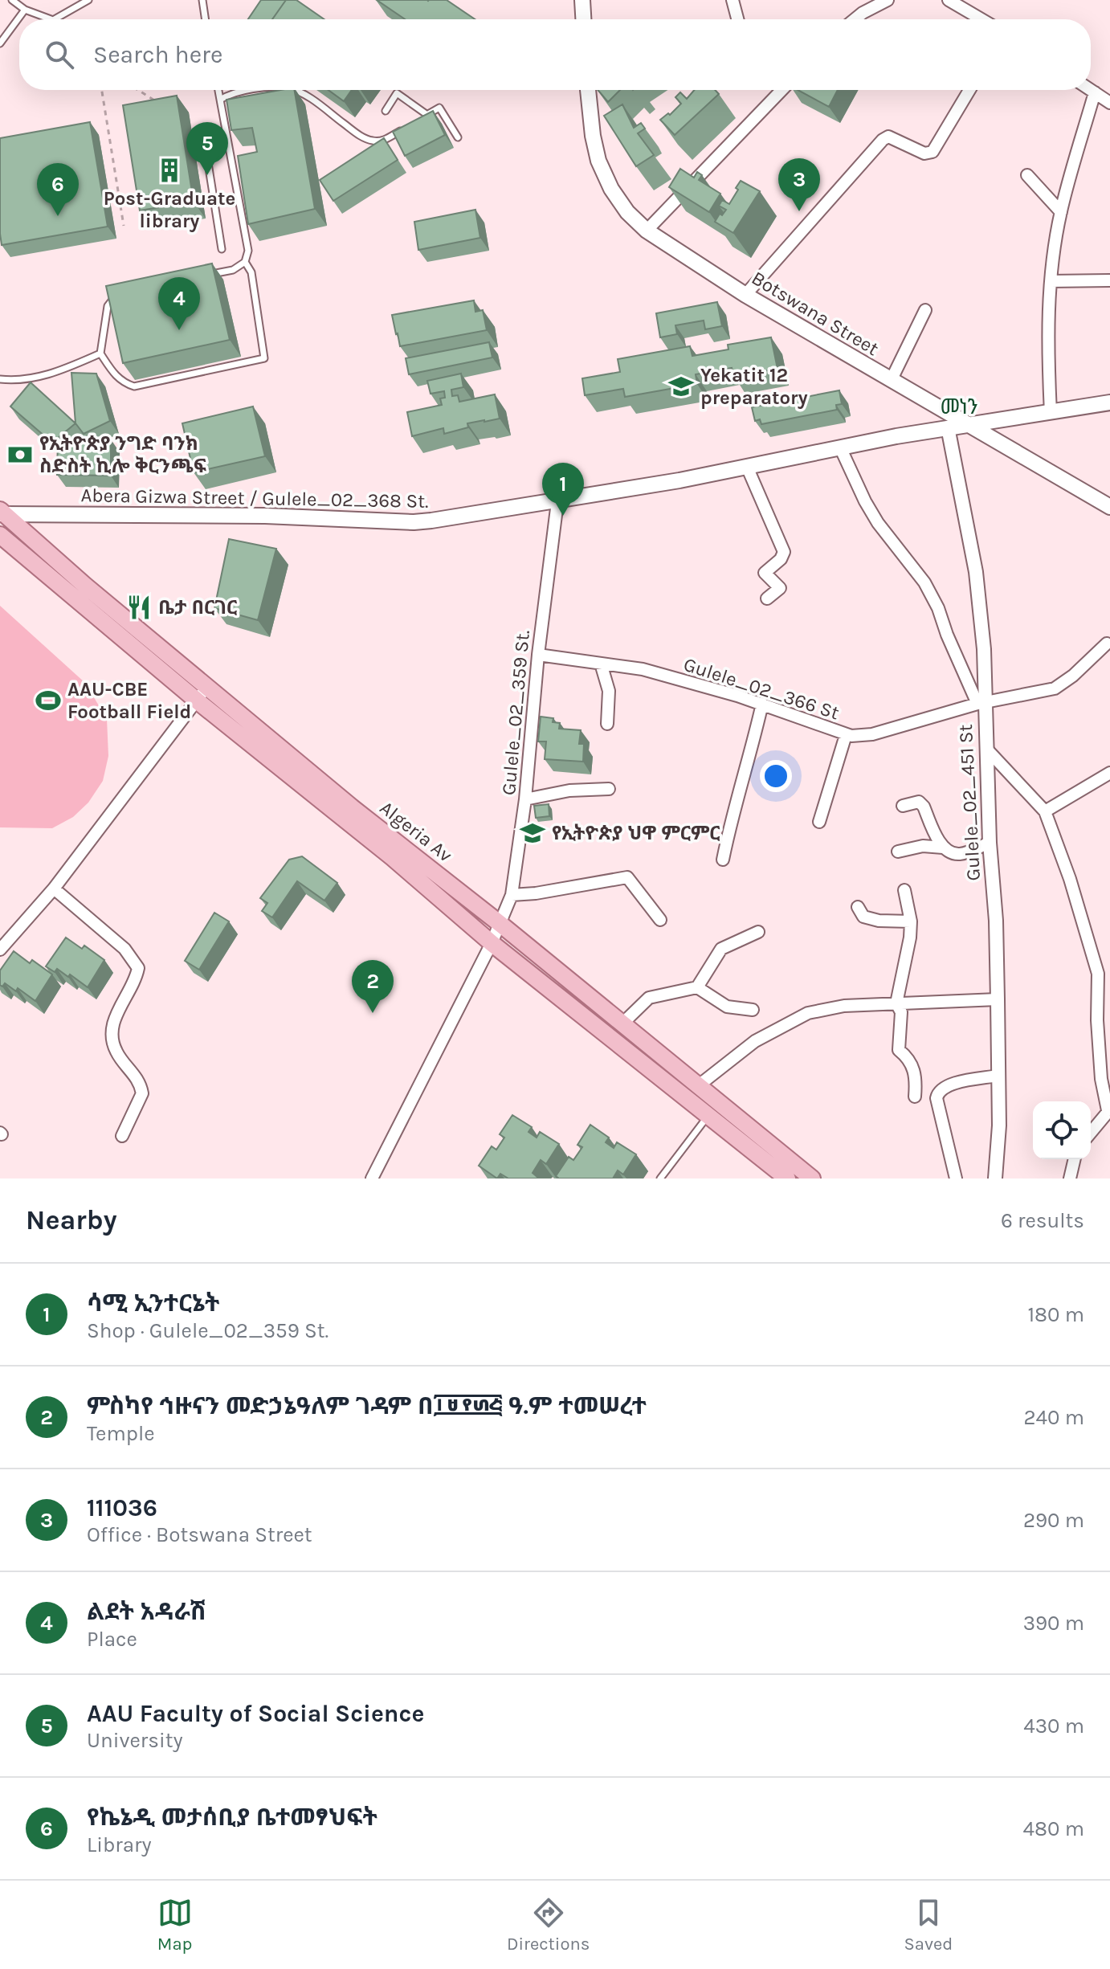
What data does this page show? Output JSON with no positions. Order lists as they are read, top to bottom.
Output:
{
  "streets": {
    "main road": ["Botswana Street", "Abera Gizwa Street / Gulele_02_368 St.", "Algeria Av"],
    "street": ["Gulele_02_366 St", "Gulele_02_359 St.", "Gulele_02_451 St"]
  },
  "crossings": [
    ["Botswana Street", "Abera Gizwa Street / Gulele_02_368 St."],
    ["Abera Gizwa Street / Gulele_02_368 St.", "Gulele_02_359 St."],
    ["Abera Gizwa Street / Gulele_02_368 St.", "Gulele_02_451 St"],
    ["Abera Gizwa Street / Gulele_02_368 St.", "Algeria Av"],
    ["Gulele_02_366 St", "Gulele_02_359 St."],
    ["Gulele_02_366 St", "Gulele_02_451 St"],
    ["Gulele_02_359 St.", "Algeria Av"]
  ],
  "districts": ["መነን"],
  "places": {
    "building": ["Post-Graduate library"],
    "school or university": ["Yekatit 12 preparatory", "የኢትዮጵያ ህዋ ምርምር"],
    "bank": ["የኢትዮጵያ ንግድ ባንክ ስድስት ኪሎ ቅርንጫፍ"],
    "restaurant": ["ቤታ በርገር"],
    "sports": ["AAU-CBE Football Field"]
  },
  "page": {
    "search": "Search here",
    "pins": [
      "5",
      "3",
      "6",
      "4",
      "1",
      "2"
    ],
    "heading": ["Nearby", "6 results"],
    "list": [
      {
        "mark": "1",
        "name": "ሳሚ ኢንተርኔት",
        "note": "Shop · Gulele_02_359 St.",
        "value": "180 m"
      },
      {
        "mark": "2",
        "name": "ምስካየ ኅዙናን መድኃኔዓለም ገዳም በ፲፱፻፴፭ ዓ.ም ተመሠረተ",
        "note": "Temple",
        "value": "240 m"
      },
      {
        "mark": "3",
        "name": "111036",
        "note": "Office · Botswana Street",
        "value": "290 m"
      },
      {
        "mark": "4",
        "name": "ልደት አዳራሽ",
        "note": "Place",
        "value": "390 m"
      },
      {
        "mark": "5",
        "name": "AAU Faculty of Social Science",
        "note": "University",
        "value": "430 m"
      },
      {
        "mark": "6",
        "name": "የኬኔዲ መታሰቢያ ቤተመፃህፍት",
        "note": "Library",
        "value": "480 m"
      }
    ],
    "nav": ["Map", "Directions", "Saved"]
  }
}
